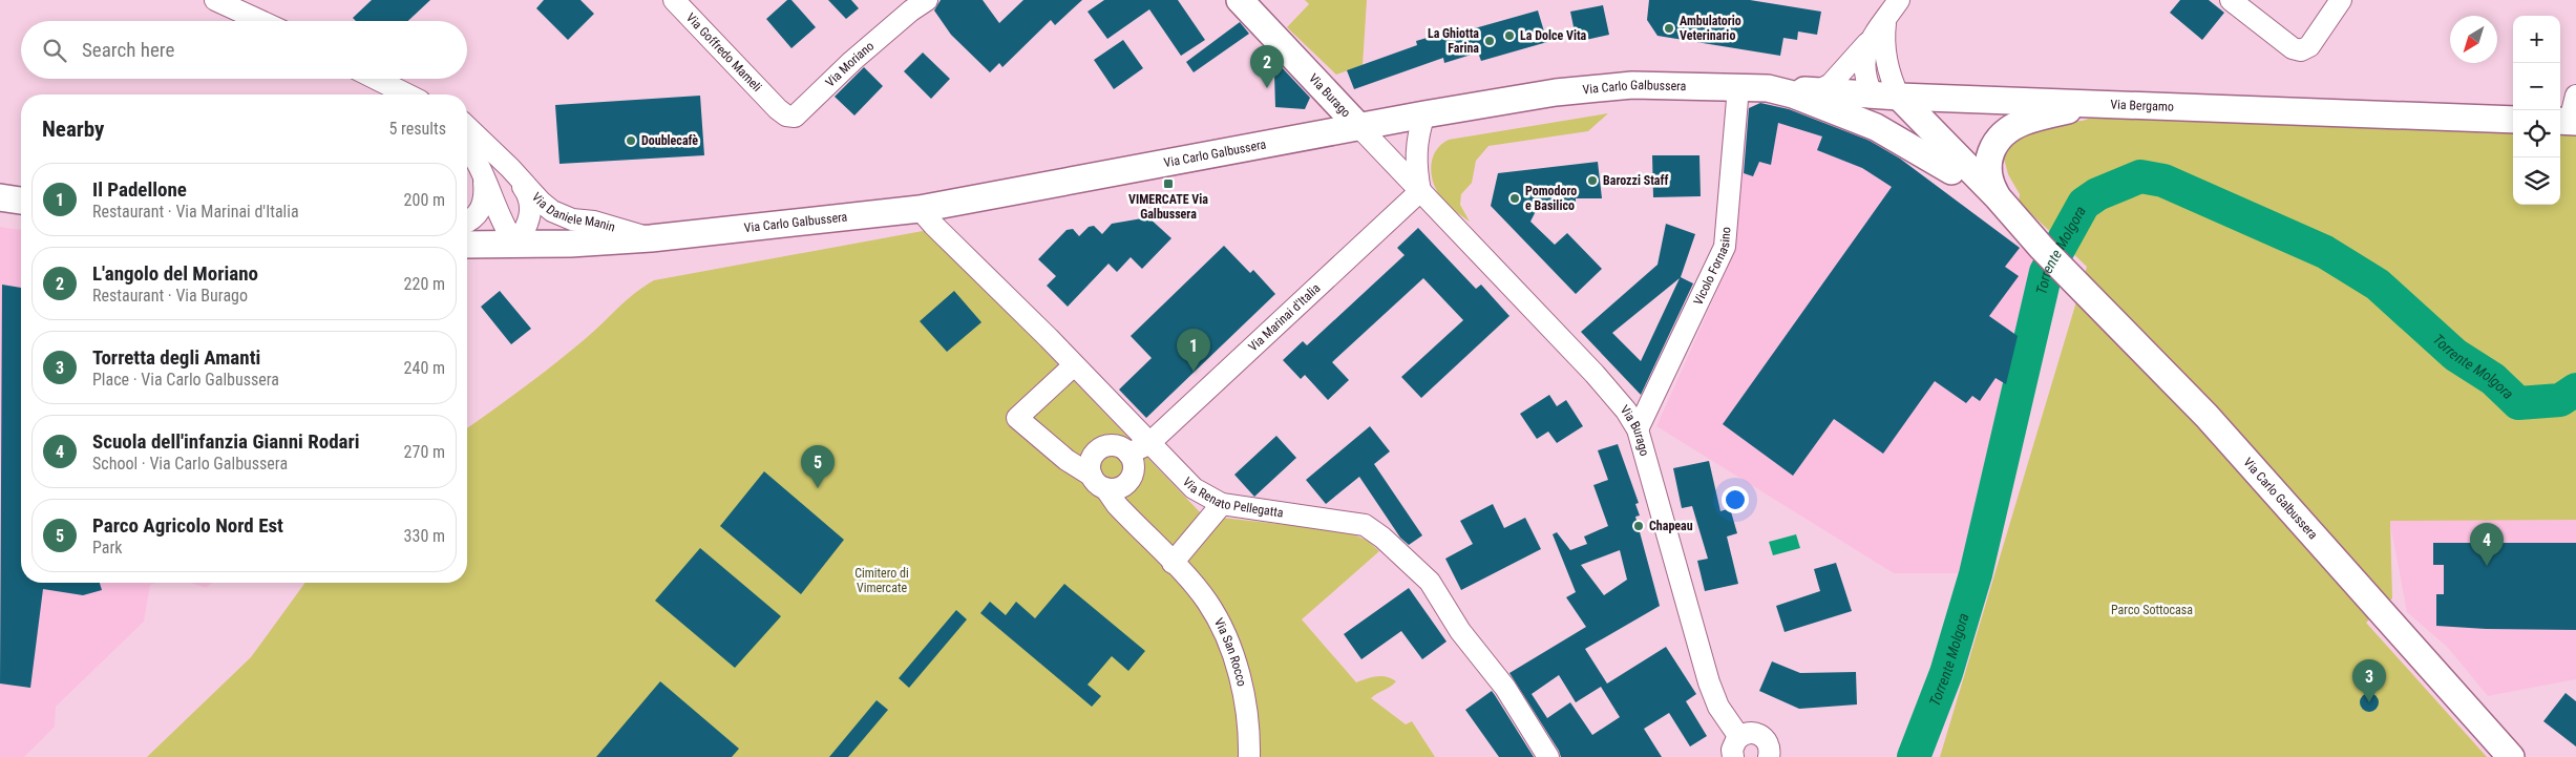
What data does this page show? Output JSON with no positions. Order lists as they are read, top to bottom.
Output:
{
  "streets": {
    "street": [
      "Via Goffredo Mameli",
      "Via Moriano",
      "Via Carlo Galbussera",
      "Via Burago",
      "Via Bergamo",
      "Via Daniele Manin",
      "Vicolo Fornasino",
      "Via Marinai d'Italia",
      "Via Renato Pellegatta",
      "Via San Rocco"
    ]
  },
  "crossings": [
    ["Via Goffredo Mameli", "Via Moriano"],
    ["Via Carlo Galbussera", "Via Burago"],
    ["Via Carlo Galbussera", "Via Bergamo"],
    ["Via Carlo Galbussera", "Via Daniele Manin"],
    ["Via Carlo Galbussera", "Vicolo Fornasino"],
    ["Via Carlo Galbussera", "Via Renato Pellegatta"],
    ["Via Burago", "Vicolo Fornasino"],
    ["Via Burago", "Via Marinai d'Italia"],
    ["Via Marinai d'Italia", "Via Renato Pellegatta"],
    ["Via Marinai d'Italia", "Via San Rocco"]
  ],
  "water": ["Torrente Molgora"],
  "parks": ["Cimitero di Vimercate", "Parco Sottocasa"],
  "places": {
    "other": [
      "Ambulatorio Veterinario",
      "La Dolce Vita",
      "La Ghiotta Farina",
      "Doublecafè",
      "Barozzi Staff",
      "Pomodoro e Basilico",
      "Chapeau"
    ],
    "transit": ["VIMERCATE Via Galbussera"]
  },
  "north": "bottom left",
  "page": {
    "map_buttons": ["+", "−"],
    "search": "Search here",
    "pins": [
      "2",
      "1",
      "5",
      "4",
      "3"
    ],
    "heading": ["Nearby", "5 results"],
    "list": [
      {
        "mark": "1",
        "name": "Il Padellone",
        "note": "Restaurant · Via Marinai d'Italia",
        "value": "200 m"
      },
      {
        "mark": "2",
        "name": "L'angolo del Moriano",
        "note": "Restaurant · Via Burago",
        "value": "220 m"
      },
      {
        "mark": "3",
        "name": "Torretta degli Amanti",
        "note": "Place · Via Carlo Galbussera",
        "value": "240 m"
      },
      {
        "mark": "4",
        "name": "Scuola dell'infanzia Gianni Rodari",
        "note": "School · Via Carlo Galbussera",
        "value": "270 m"
      },
      {
        "mark": "5",
        "name": "Parco Agricolo Nord Est",
        "note": "Park",
        "value": "330 m"
      }
    ]
  }
}
